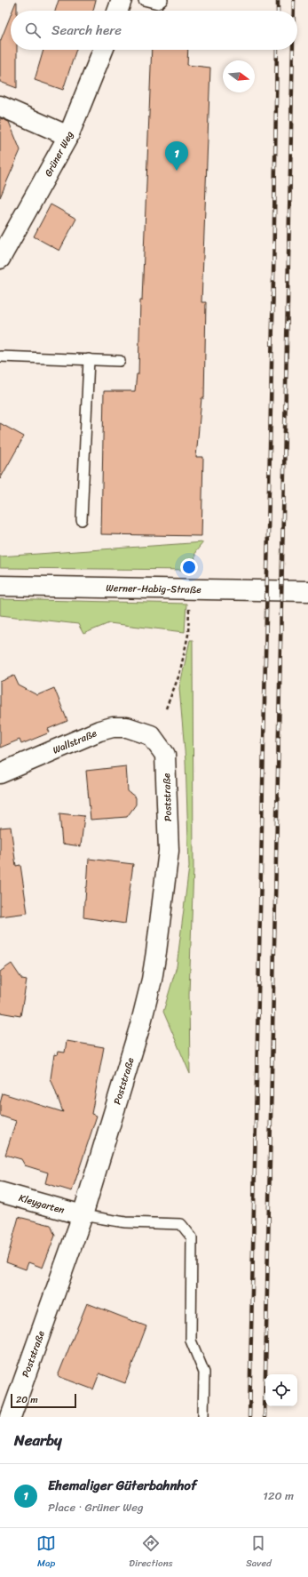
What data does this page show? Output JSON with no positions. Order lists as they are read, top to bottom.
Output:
{
  "streets": {
    "street": [
      "Grüner Weg",
      "Werner-Habig-Straße",
      "Wallstraße",
      "Poststraße",
      "Kleygarten"
    ]
  },
  "crossings": [
    ["Wallstraße", "Poststraße"],
    ["Poststraße", "Kleygarten"]
  ],
  "scale_bar": "20 m",
  "north": "right",
  "page": {
    "search": "Search here",
    "pins": "1",
    "scale": "20 m",
    "heading": "Nearby",
    "list": [
      {
        "mark": "1",
        "name": "Ehemaliger Güterbahnhof",
        "note": "Place · Grüner Weg",
        "value": "120 m"
      }
    ],
    "nav": ["Map", "Directions", "Saved"]
  }
}
